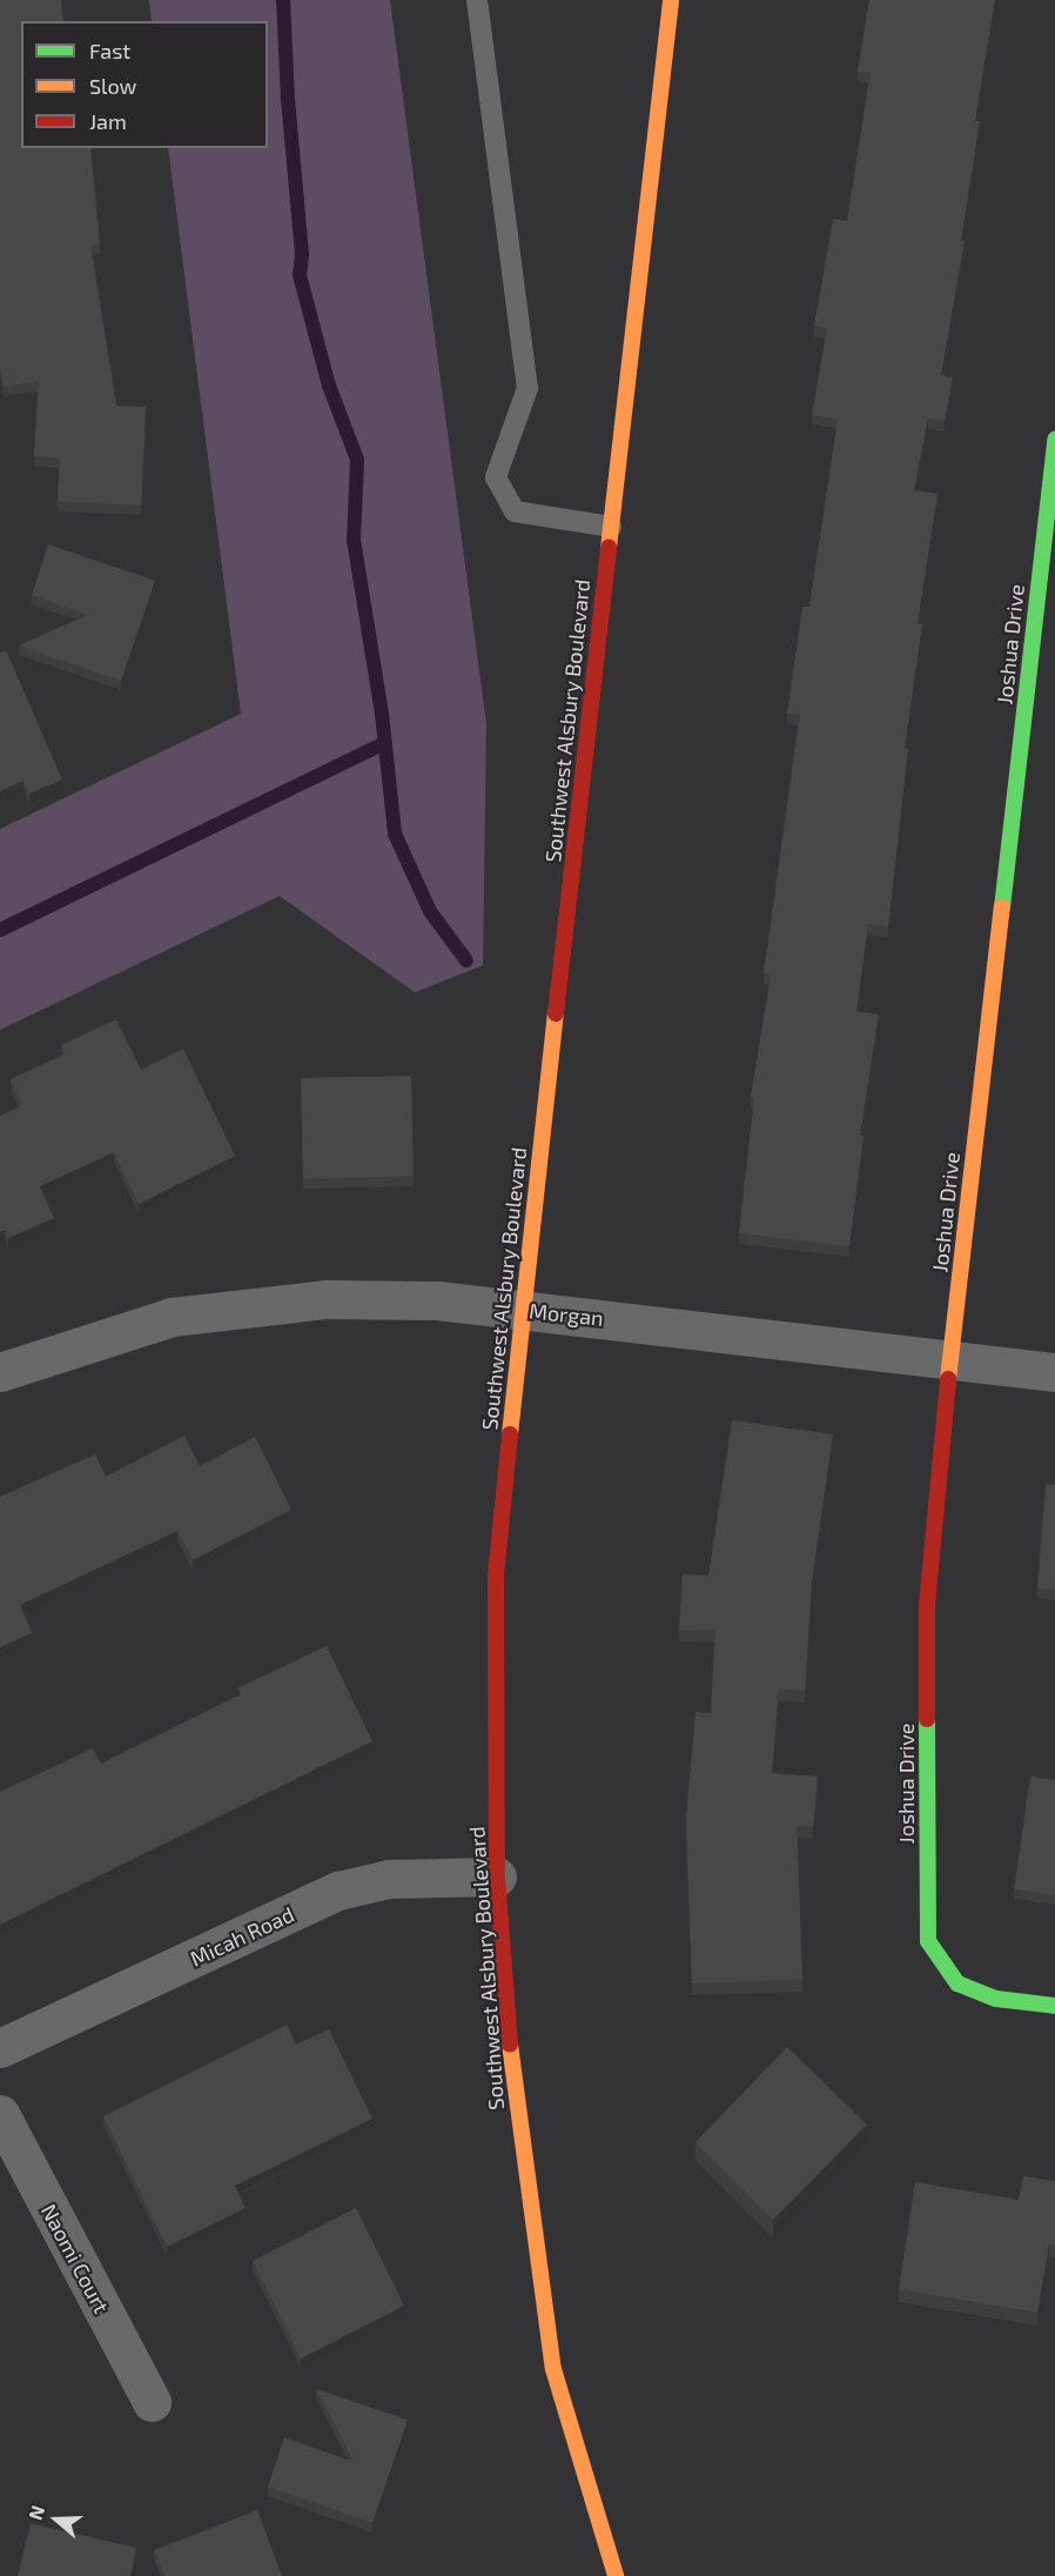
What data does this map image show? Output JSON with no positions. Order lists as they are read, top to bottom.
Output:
{
  "streets": {
    "main road": ["Joshua Drive", "Southwest Alsbury Boulevard"],
    "street": ["Morgan", "Micah Road", "Naomi Court"]
  },
  "crossings": [
    ["Joshua Drive", "Morgan"],
    ["Southwest Alsbury Boulevard", "Morgan"],
    ["Southwest Alsbury Boulevard", "Micah Road"]
  ],
  "legend": ["Fast", "Slow", "Jam"],
  "north": "left"
}
